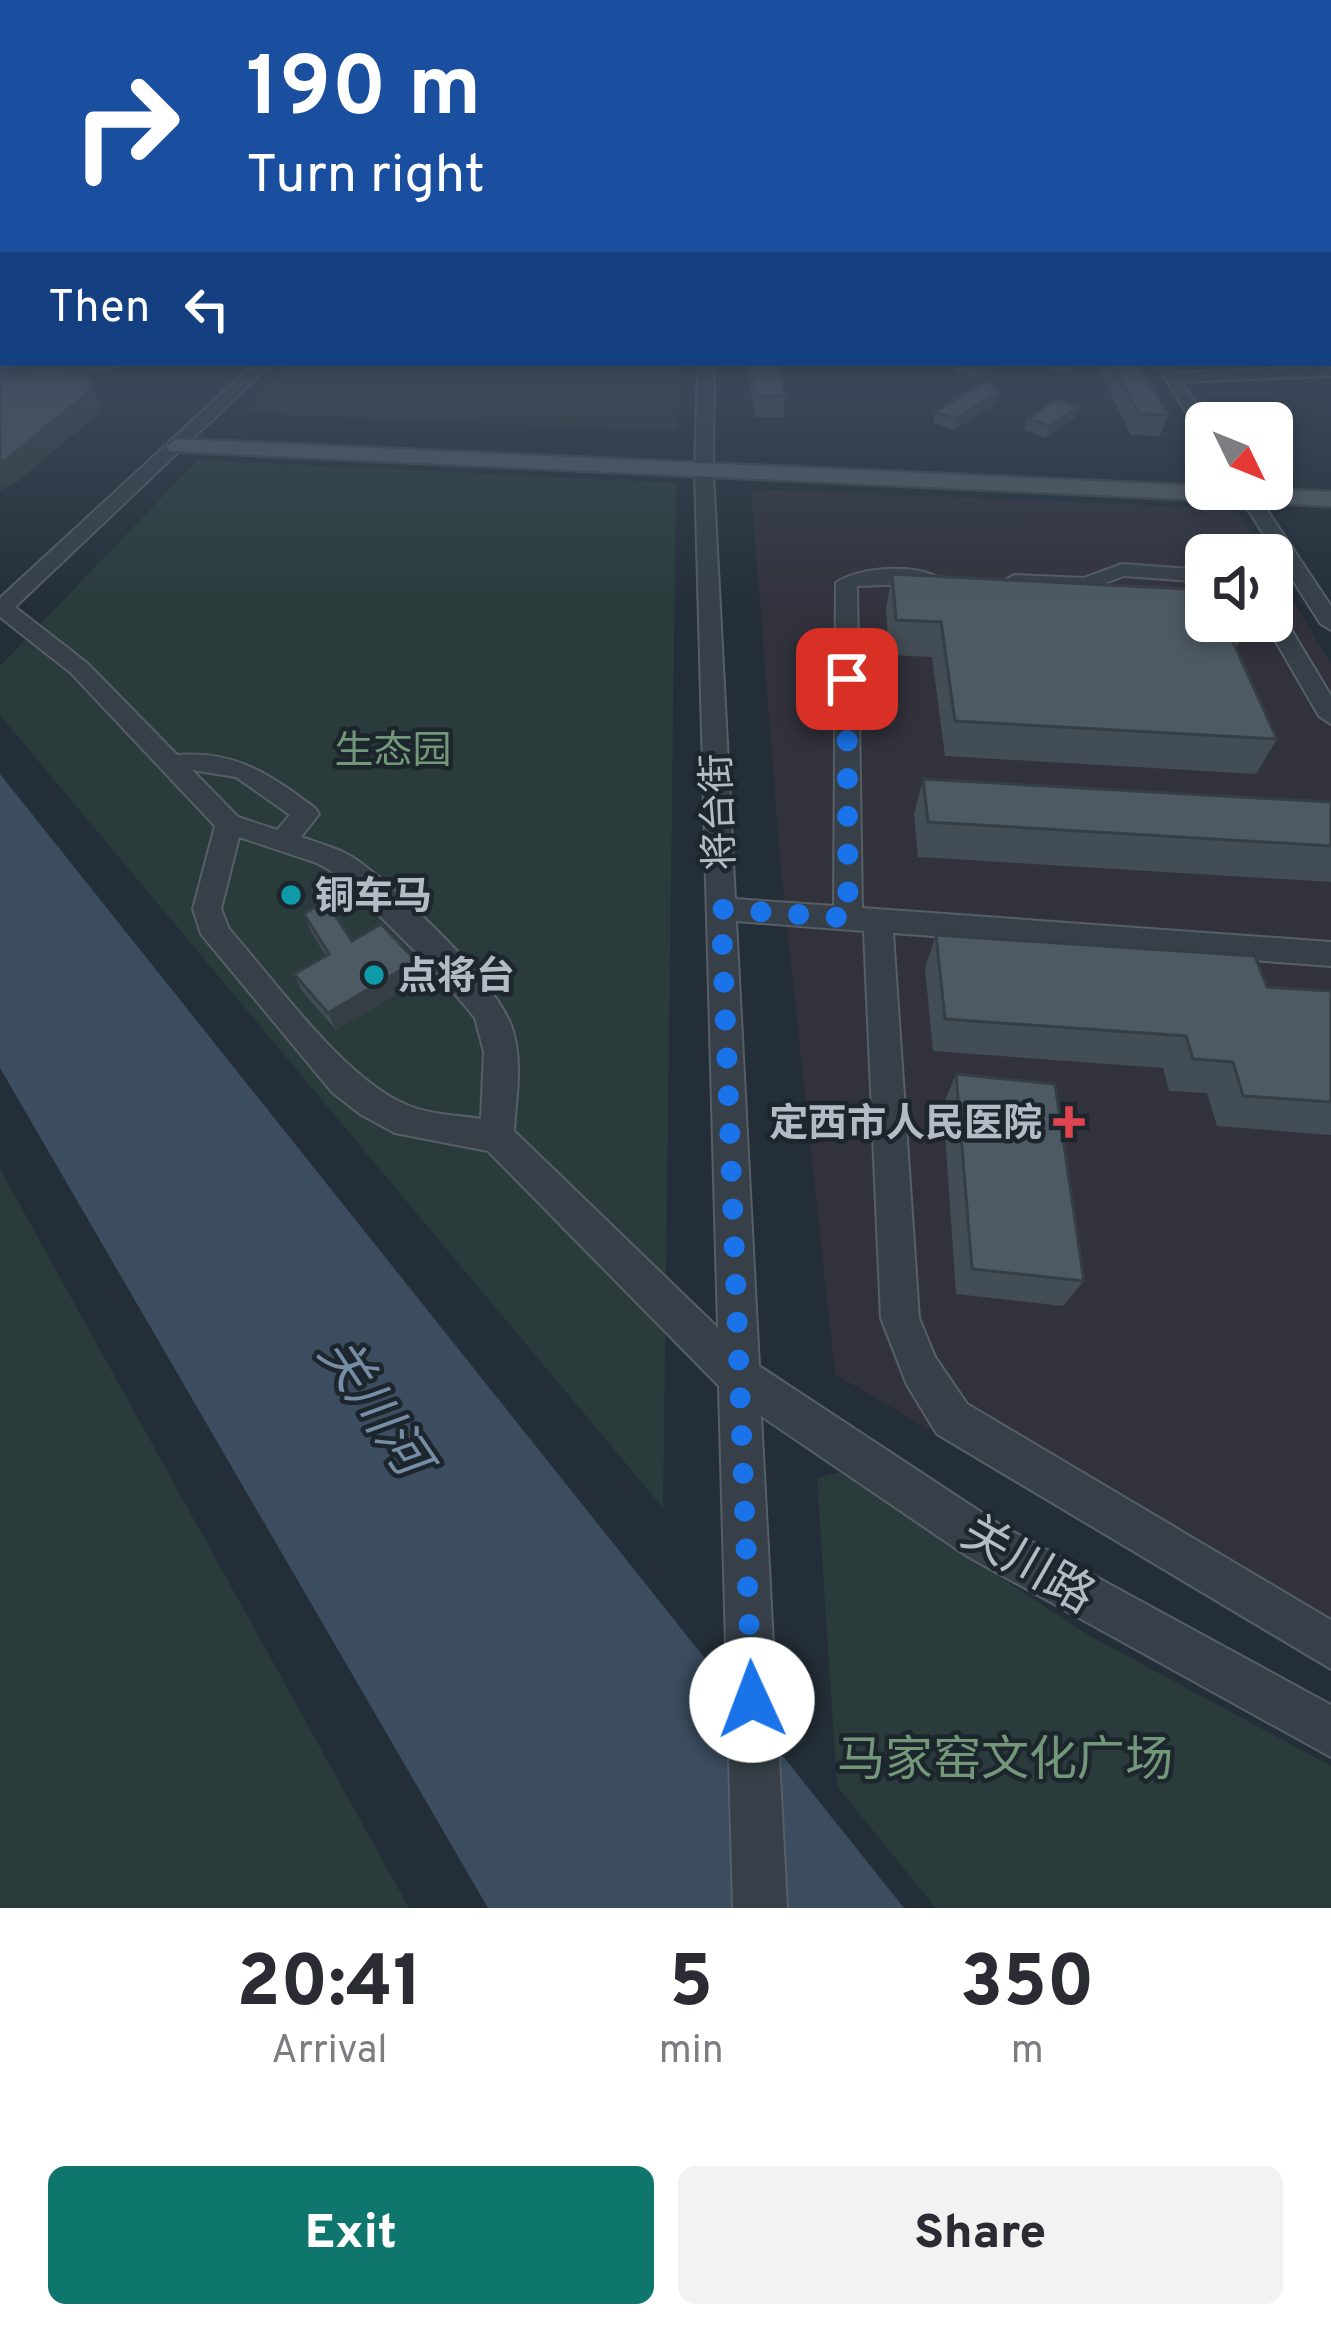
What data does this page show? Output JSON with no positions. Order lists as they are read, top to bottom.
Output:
{
  "streets": {
    "street": ["将台街", "关川路"]
  },
  "crossings": [
    ["将台街", "关川路"]
  ],
  "water": ["关川河"],
  "parks": ["生态园", "马家窑文化广场"],
  "places": {
    "other": ["铜车马", "点将台"],
    "health": ["定西市人民医院"]
  },
  "north": "bottom right",
  "page": {
    "turn": ["190 m", "Turn right"],
    "then": "Then",
    "eta": [
      "20:41",
      "Arrival",
      "5",
      "min",
      "350",
      "m"
    ],
    "buttons": ["Exit", "Share"]
  }
}
